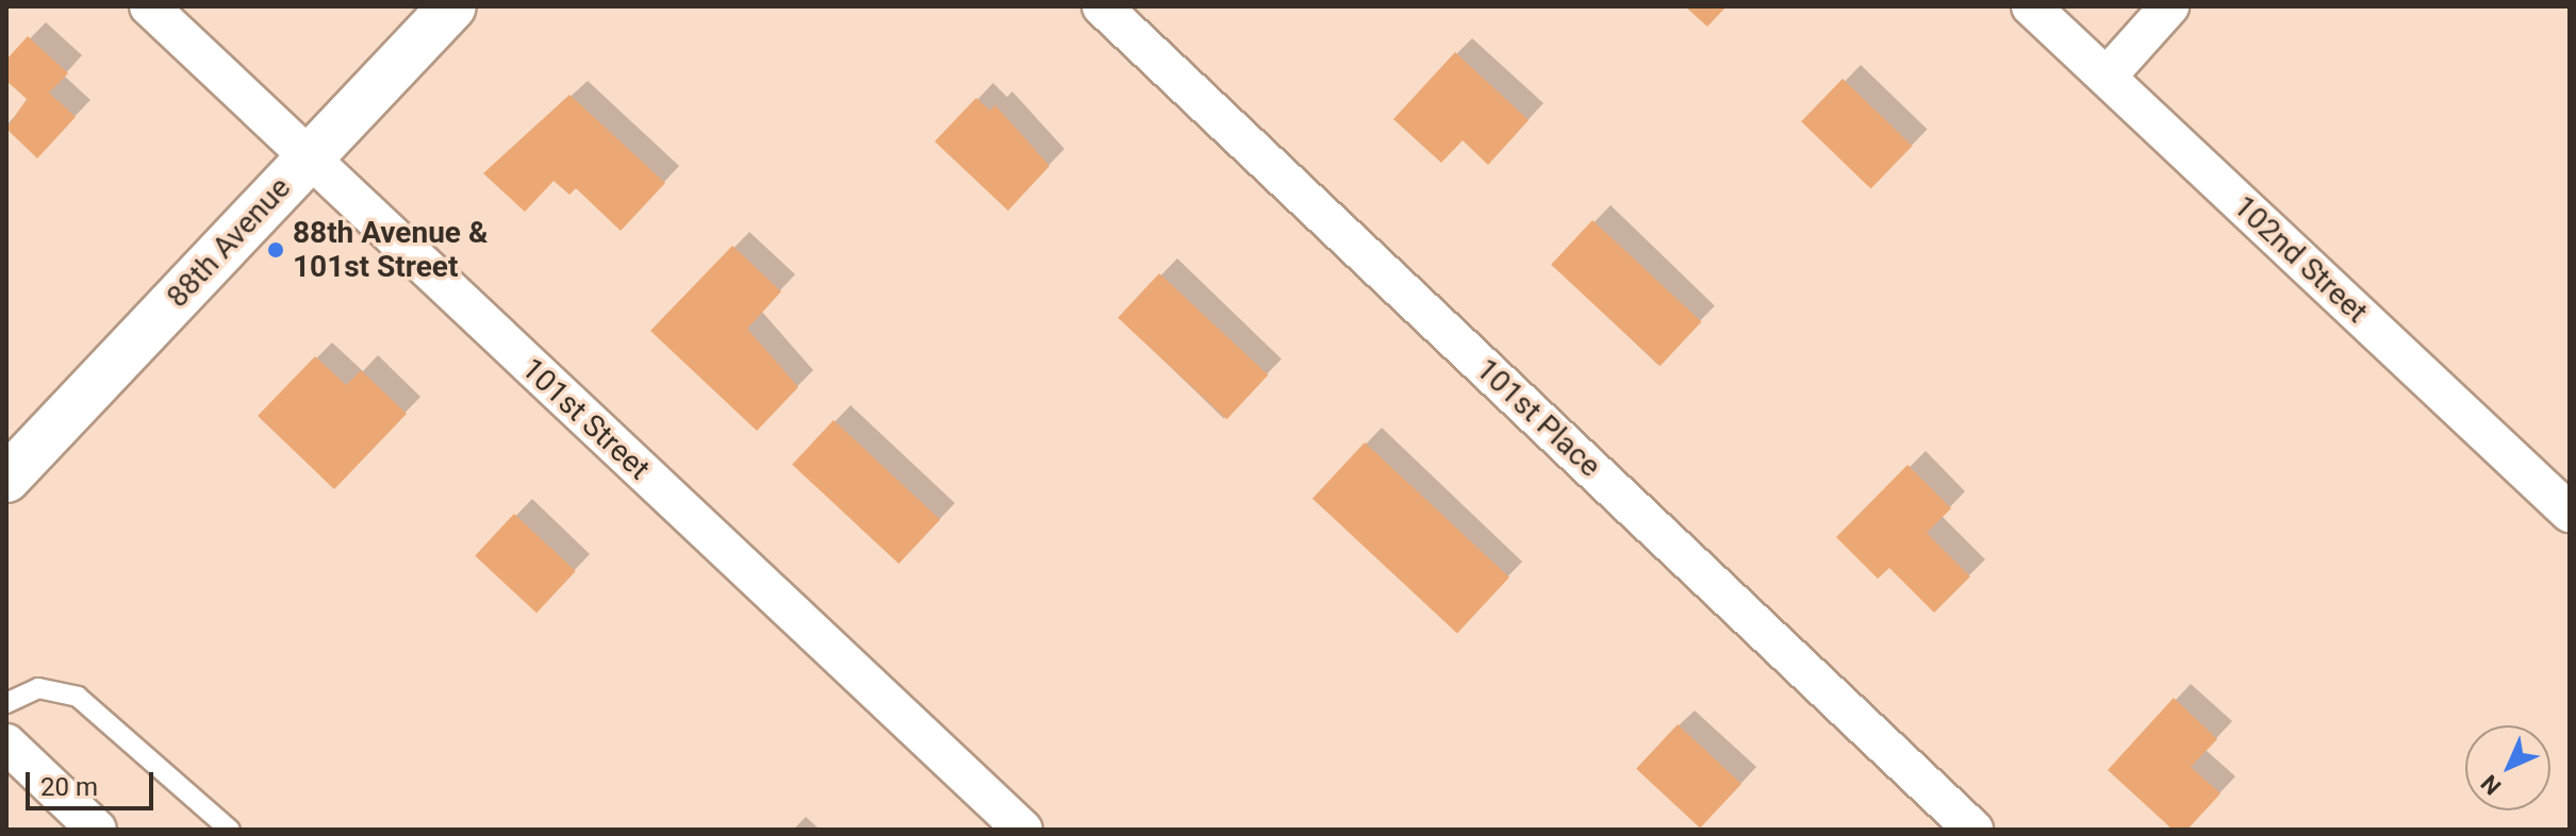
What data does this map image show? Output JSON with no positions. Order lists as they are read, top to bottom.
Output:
{
  "streets": {
    "street": [
      "88th Avenue",
      "102nd Street",
      "101st Place",
      "101st Street"
    ]
  },
  "crossings": [
    ["88th Avenue", "101st Street"]
  ],
  "places": ["88th Avenue & 101st Street"],
  "scale_bar": "20 m",
  "north": "bottom left"
}
